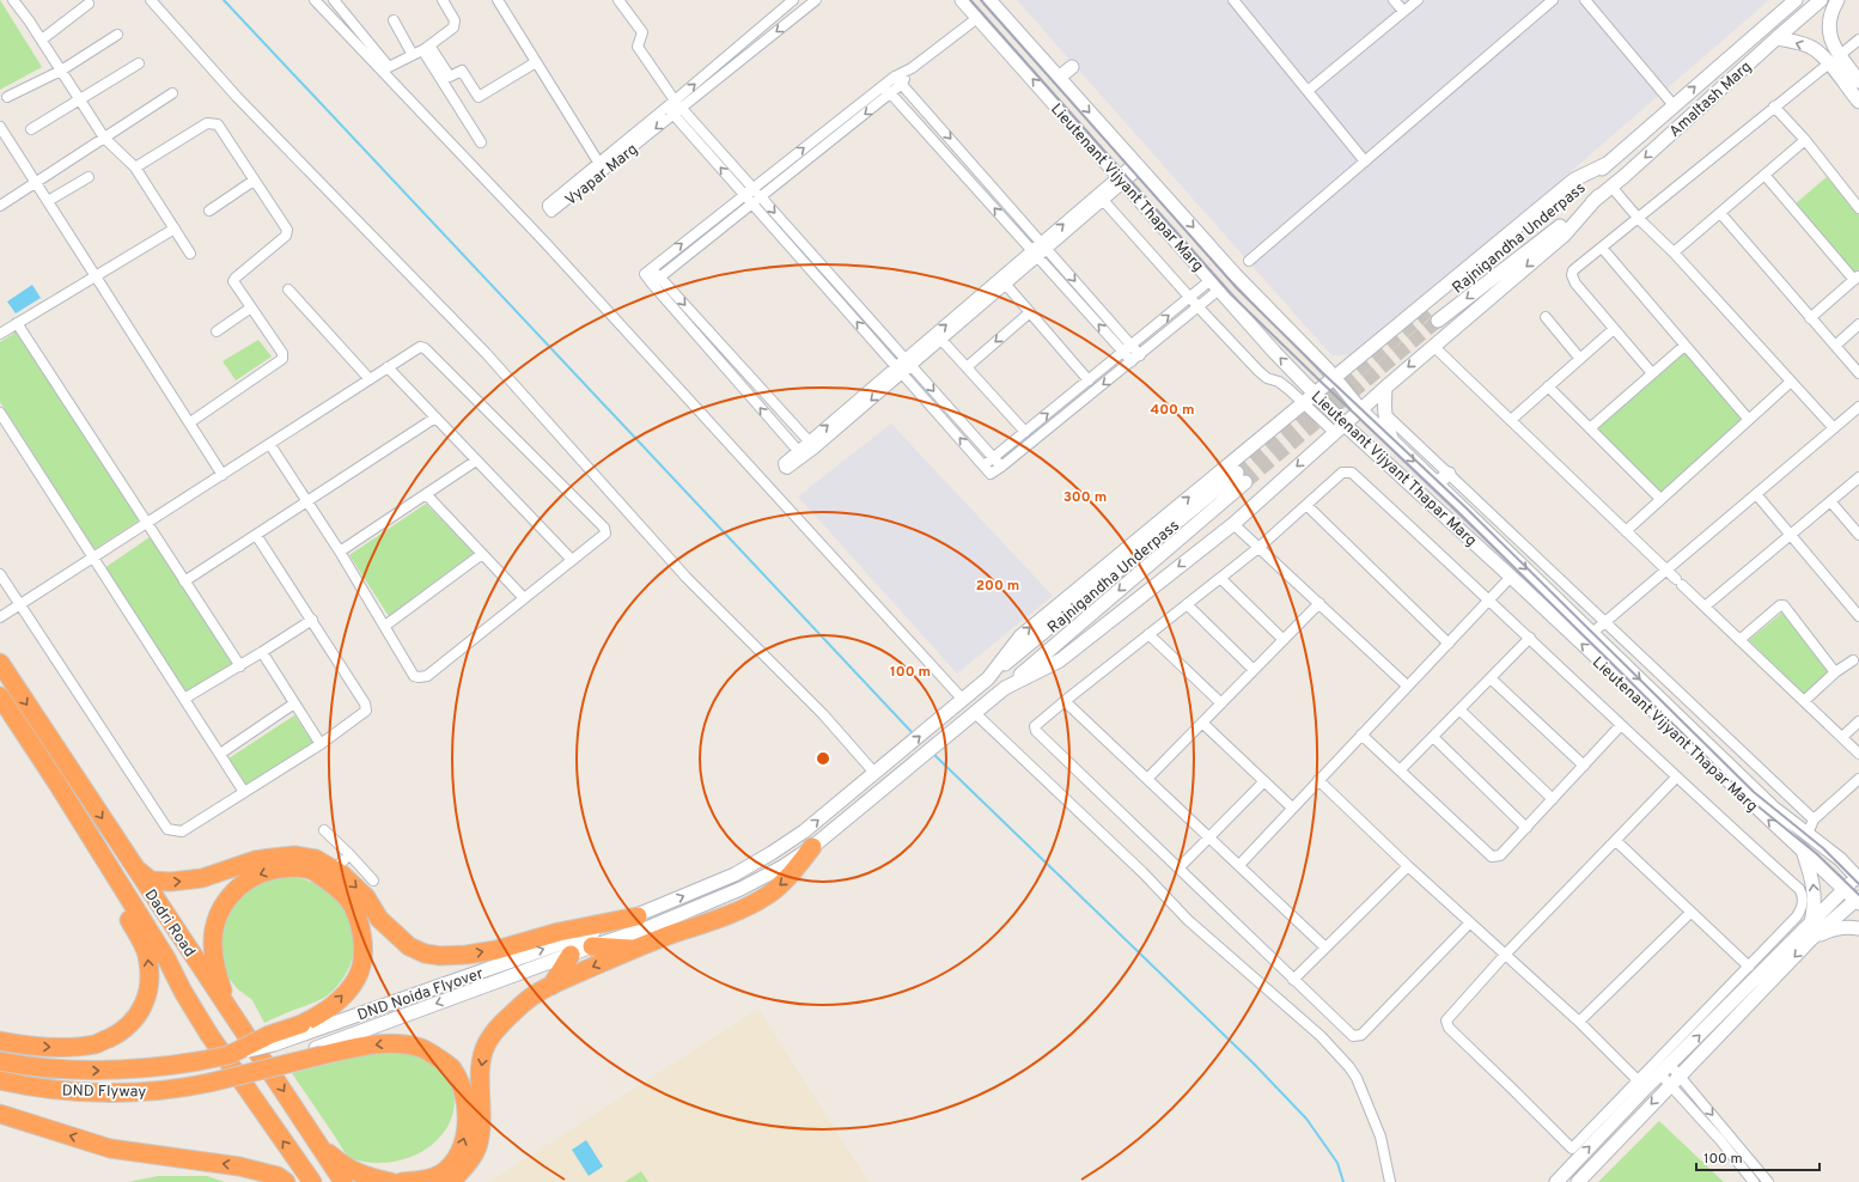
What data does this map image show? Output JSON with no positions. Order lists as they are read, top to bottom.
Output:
{
  "streets": {
    "highway": ["Dadri Road", "DND Flyway"],
    "main road": [
      "Amaltash Marg",
      "Lieutenant Vijyant Thapar Marg",
      "Rajnigandha Underpass",
      "DND Noida Flyover"
    ],
    "street": ["Vyapar Marg"]
  },
  "crossings": [
    ["Amaltash Marg", "Rajnigandha Underpass"],
    ["Rajnigandha Underpass", "DND Noida Flyover"],
    ["DND Noida Flyover", "DND Flyway"]
  ],
  "scale_bar": "100 m",
  "rings": [
    "400 m",
    "300 m",
    "200 m",
    "100 m"
  ]
}
